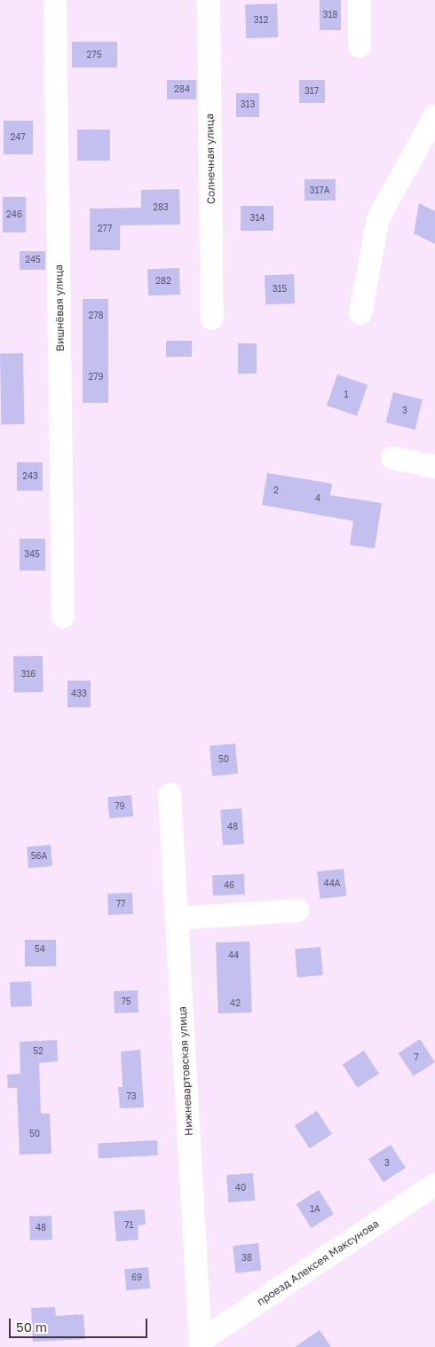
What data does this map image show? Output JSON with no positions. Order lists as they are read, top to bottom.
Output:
{
  "streets": {
    "street": [
      "Солнечная улица",
      "Вишнёвая улица",
      "Нижневартовская улица",
      "проезд Алексея Максунова"
    ]
  },
  "crossings": [
    ["Нижневартовская улица", "проезд Алексея Максунова"]
  ],
  "house_numbers": [
    "318",
    "312",
    "275",
    "284",
    "317",
    "313",
    "247",
    "317А",
    "283",
    "246",
    "314",
    "277",
    "245",
    "282",
    "315",
    "278",
    "279",
    "1",
    "3",
    "243",
    "2",
    "4",
    "345",
    "316",
    "433",
    "50",
    "79",
    "48",
    "56А",
    "44А",
    "46",
    "77",
    "54",
    "44",
    "75",
    "42",
    "52",
    "7",
    "73",
    "50",
    "3",
    "40",
    "1А",
    "71",
    "48",
    "38",
    "69"
  ],
  "scale_bar": "50 m"
}
